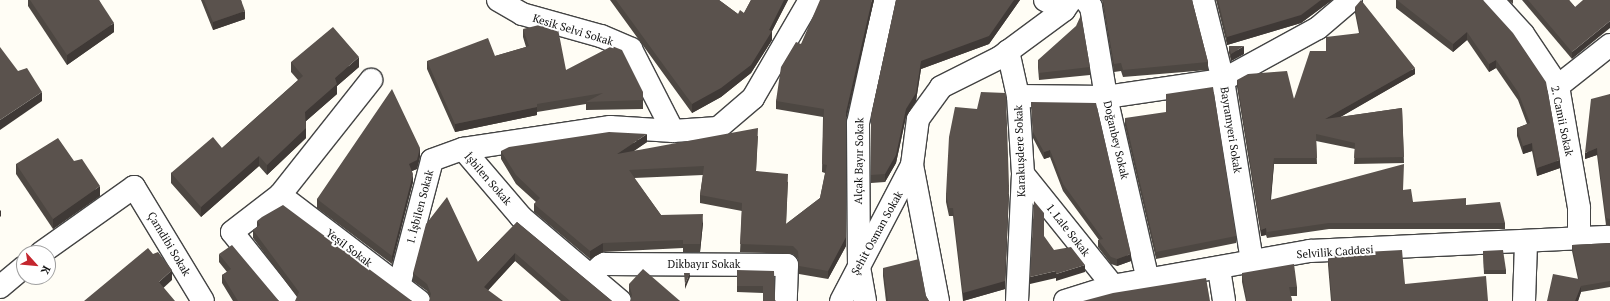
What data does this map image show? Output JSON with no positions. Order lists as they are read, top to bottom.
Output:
{
  "streets": {
    "street": [
      "Kesik Selvi Sokak",
      "2. Camii Sokak",
      "Bayramyeri Sokak",
      "Doğanbey Sokak",
      "Karakuşdere Sokak",
      "Alçak Bayır Sokak",
      "İşbilen Sokak",
      "1. İşbilen Sokak",
      "1. Lale Sokak",
      "Şehit Osman Sokak",
      "Çamdibi Sokak",
      "Yeşil Sokak",
      "Selvilik Caddesi",
      "Dikbayır Sokak"
    ]
  },
  "crossings": [
    ["Kesik Selvi Sokak", "İşbilen Sokak"],
    ["2. Camii Sokak", "Selvilik Caddesi"],
    ["Bayramyeri Sokak", "Selvilik Caddesi"],
    ["Doğanbey Sokak", "Selvilik Caddesi"],
    ["Karakuşdere Sokak", "1. Lale Sokak"],
    ["Karakuşdere Sokak", "Şehit Osman Sokak"],
    ["Alçak Bayır Sokak", "Şehit Osman Sokak"],
    ["İşbilen Sokak", "1. İşbilen Sokak"],
    ["İşbilen Sokak", "Dikbayır Sokak"],
    ["1. İşbilen Sokak", "Yeşil Sokak"],
    ["1. Lale Sokak", "Selvilik Caddesi"]
  ],
  "north": "bottom right"
}
